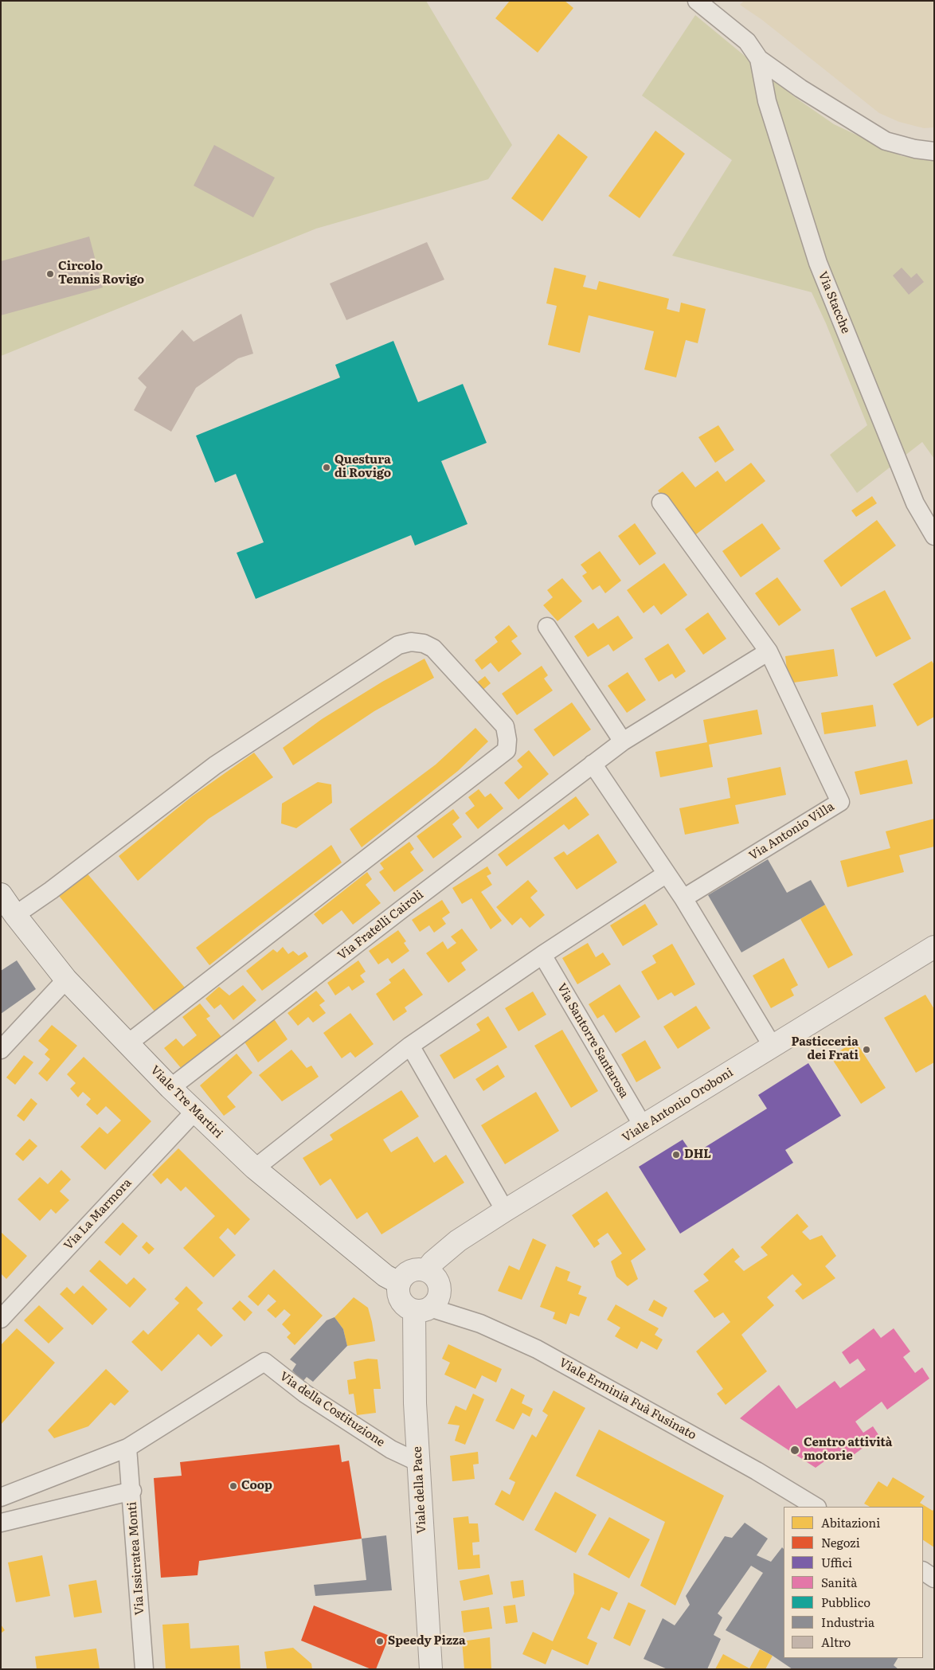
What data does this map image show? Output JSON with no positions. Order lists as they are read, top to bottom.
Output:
{
  "streets": {
    "street": [
      "Via Stacche",
      "Via Antonio Villa",
      "Via Fratelli Cairoli",
      "Via Santorre Santarosa",
      "Viale Tre Martiri",
      "Viale Antonio Oroboni",
      "Via La Marmora",
      "Viale Erminia Fuà Fusinato",
      "Via della Costituzione",
      "Viale della Pace",
      "Via Issicratea Monti"
    ]
  },
  "crossings": [
    ["Via Fratelli Cairoli", "Viale Tre Martiri"],
    ["Via Santorre Santarosa", "Viale Antonio Oroboni"],
    ["Viale Tre Martiri", "Viale Antonio Oroboni"],
    ["Viale Tre Martiri", "Via La Marmora"],
    ["Viale Tre Martiri", "Viale Erminia Fuà Fusinato"],
    ["Viale Tre Martiri", "Viale della Pace"],
    ["Viale Antonio Oroboni", "Viale Erminia Fuà Fusinato"],
    ["Viale Antonio Oroboni", "Viale della Pace"],
    ["Viale Erminia Fuà Fusinato", "Viale della Pace"],
    ["Via della Costituzione", "Viale della Pace"],
    ["Via della Costituzione", "Via Issicratea Monti"]
  ],
  "places": [
    "Circolo Tennis Rovigo",
    "Questura di Rovigo",
    "Pasticceria dei Frati",
    "DHL",
    "Centro attività motorie",
    "Coop",
    "Speedy Pizza"
  ],
  "legend": [
    "Abitazioni",
    "Negozi",
    "Uffici",
    "Sanità",
    "Pubblico",
    "Industria",
    "Altro"
  ]
}
